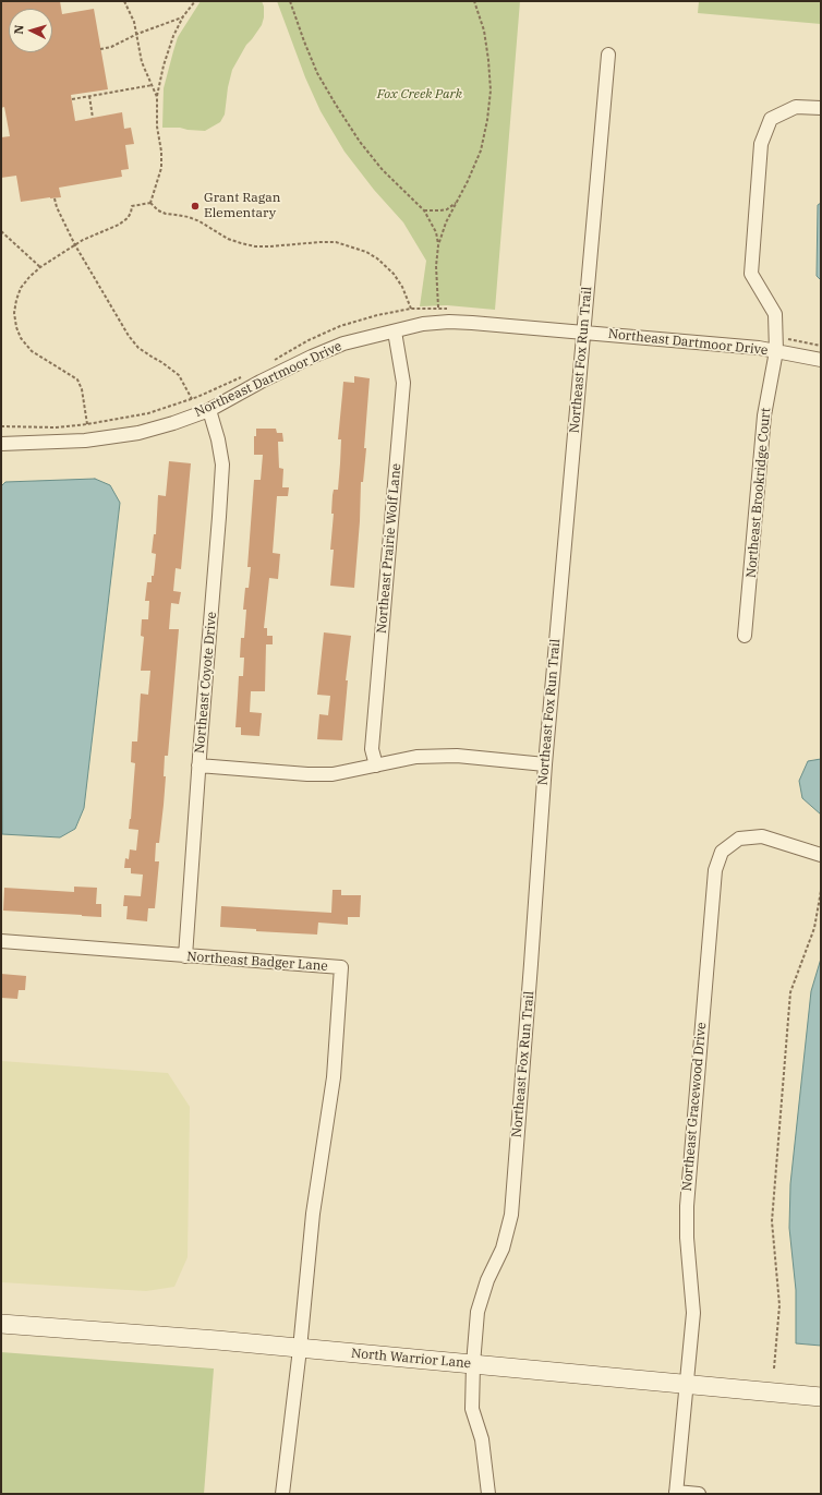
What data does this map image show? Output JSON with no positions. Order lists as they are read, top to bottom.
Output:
{
  "streets": {
    "street": [
      "Northeast Dartmoor Drive",
      "Northeast Fox Run Trail",
      "Northeast Brookridge Court",
      "Northeast Prairie Wolf Lane",
      "Northeast Coyote Drive",
      "Northeast Badger Lane",
      "Northeast Gracewood Drive",
      "North Warrior Lane"
    ]
  },
  "crossings": [
    ["Northeast Dartmoor Drive", "Northeast Fox Run Trail"],
    ["Northeast Dartmoor Drive", "Northeast Brookridge Court"],
    ["Northeast Dartmoor Drive", "Northeast Prairie Wolf Lane"],
    ["Northeast Dartmoor Drive", "Northeast Coyote Drive"],
    ["Northeast Fox Run Trail", "North Warrior Lane"],
    ["Northeast Coyote Drive", "Northeast Badger Lane"],
    ["Northeast Badger Lane", "North Warrior Lane"],
    ["Northeast Gracewood Drive", "North Warrior Lane"]
  ],
  "parks": ["Fox Creek Park"],
  "places": ["Grant Ragan Elementary"],
  "north": "left"
}
